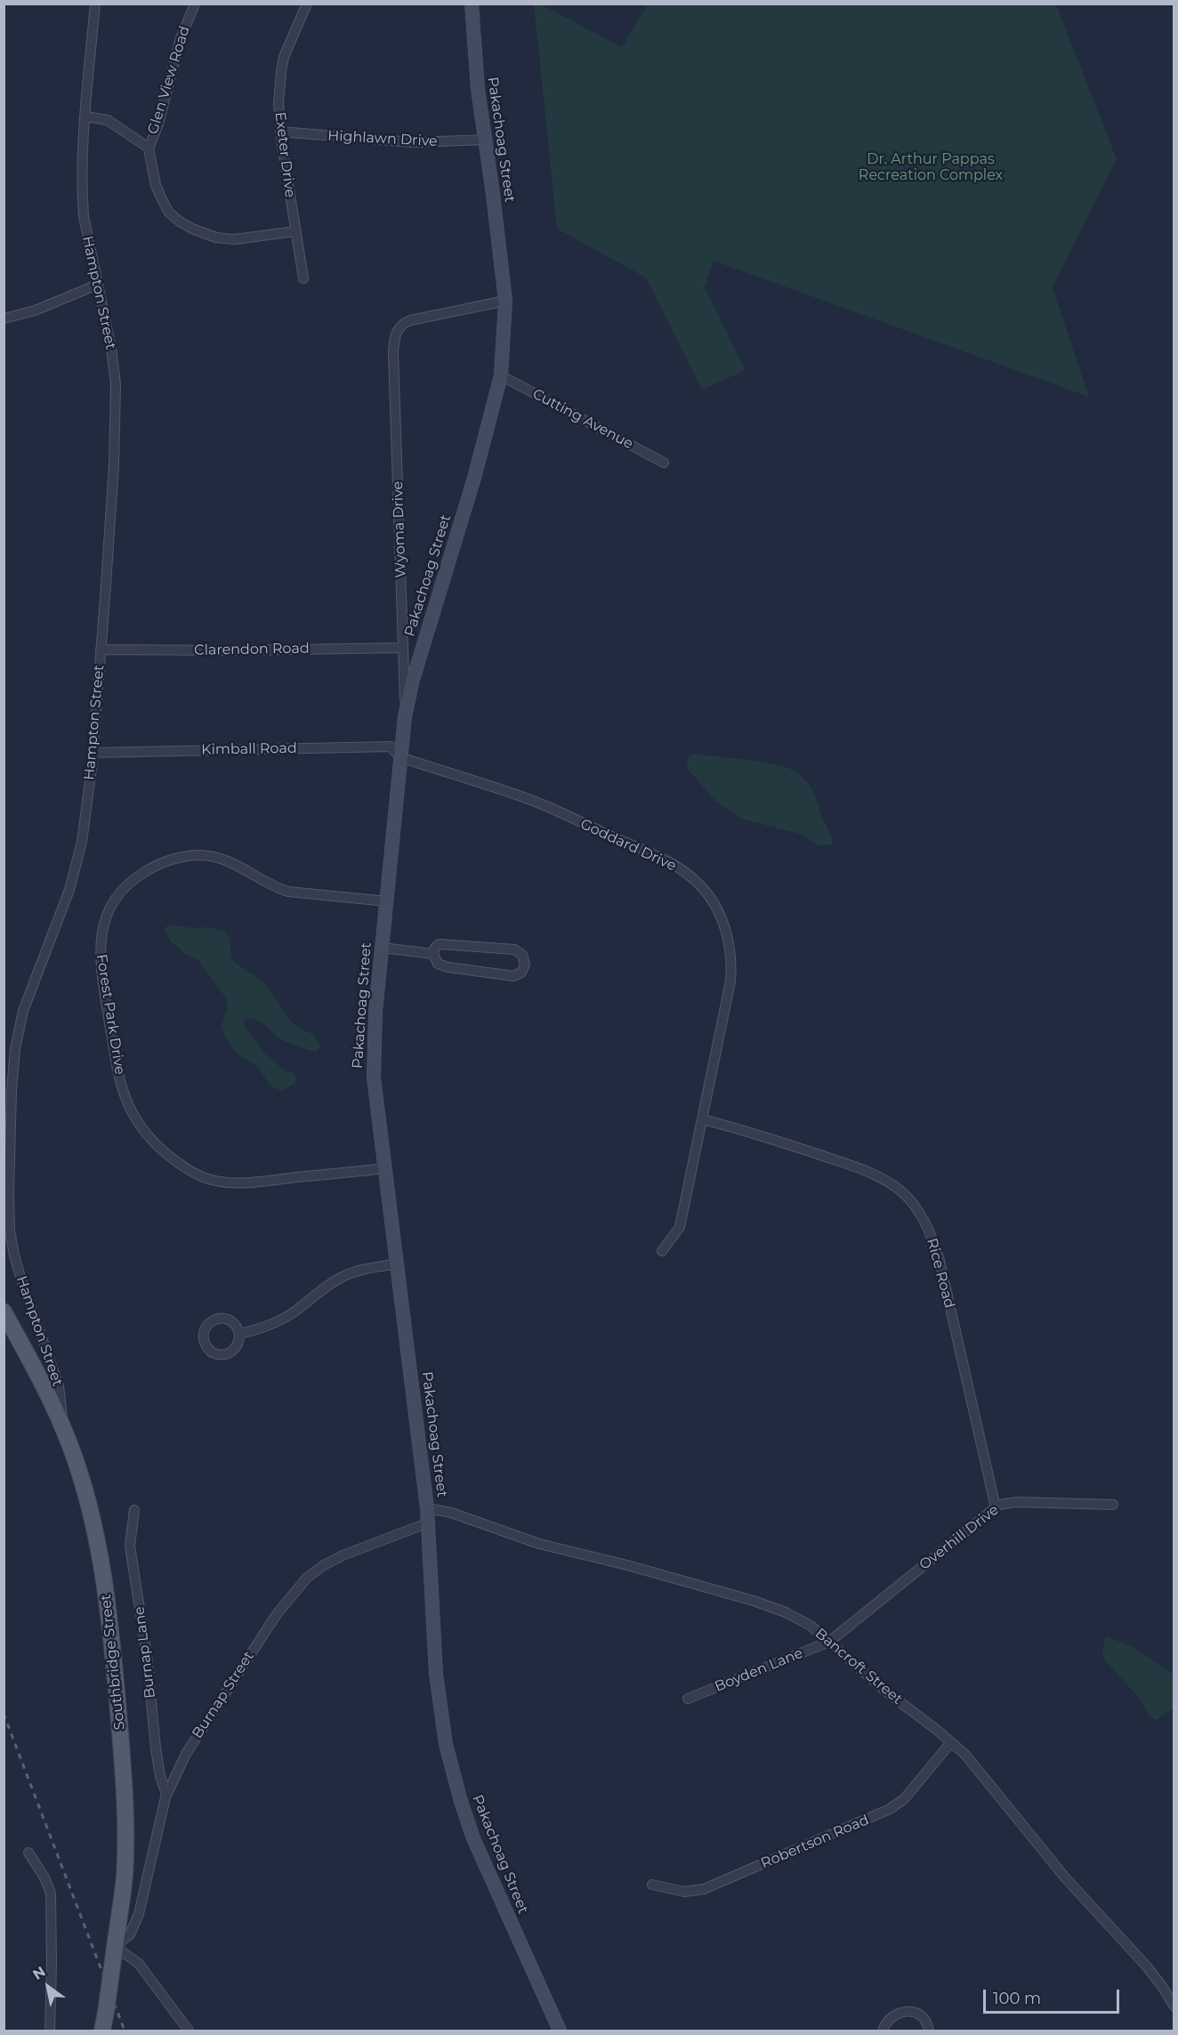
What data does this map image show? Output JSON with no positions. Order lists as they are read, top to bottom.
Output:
{
  "streets": {
    "main road": ["Southbridge Street"],
    "street": [
      "Glen View Road",
      "Highlawn Drive",
      "Pakachoag Street",
      "Exeter Drive",
      "Hampton Street",
      "Cutting Avenue",
      "Wyoma Drive",
      "Clarendon Road",
      "Kimball Road",
      "Goddard Drive",
      "Forest Park Drive",
      "Rice Road",
      "Overhill Drive",
      "Burnap Lane",
      "Bancroft Street",
      "Boyden Lane",
      "Burnap Street",
      "Robertson Road"
    ]
  },
  "crossings": [
    ["Glen View Road", "Exeter Drive"],
    ["Highlawn Drive", "Pakachoag Street"],
    ["Highlawn Drive", "Exeter Drive"],
    ["Pakachoag Street", "Cutting Avenue"],
    ["Pakachoag Street", "Wyoma Drive"],
    ["Pakachoag Street", "Kimball Road"],
    ["Pakachoag Street", "Goddard Drive"],
    ["Pakachoag Street", "Forest Park Drive"],
    ["Pakachoag Street", "Bancroft Street"],
    ["Pakachoag Street", "Burnap Street"],
    ["Hampton Street", "Clarendon Road"],
    ["Hampton Street", "Kimball Road"],
    ["Hampton Street", "Southbridge Street"],
    ["Wyoma Drive", "Clarendon Road"],
    ["Kimball Road", "Goddard Drive"],
    ["Goddard Drive", "Rice Road"],
    ["Rice Road", "Overhill Drive"],
    ["Overhill Drive", "Bancroft Street"],
    ["Overhill Drive", "Boyden Lane"],
    ["Burnap Lane", "Burnap Street"],
    ["Southbridge Street", "Burnap Street"],
    ["Bancroft Street", "Boyden Lane"],
    ["Bancroft Street", "Robertson Road"]
  ],
  "parks": ["Dr. Arthur Pappas Recreation Complex"],
  "scale_bar": "100 m",
  "north": "top left"
}
